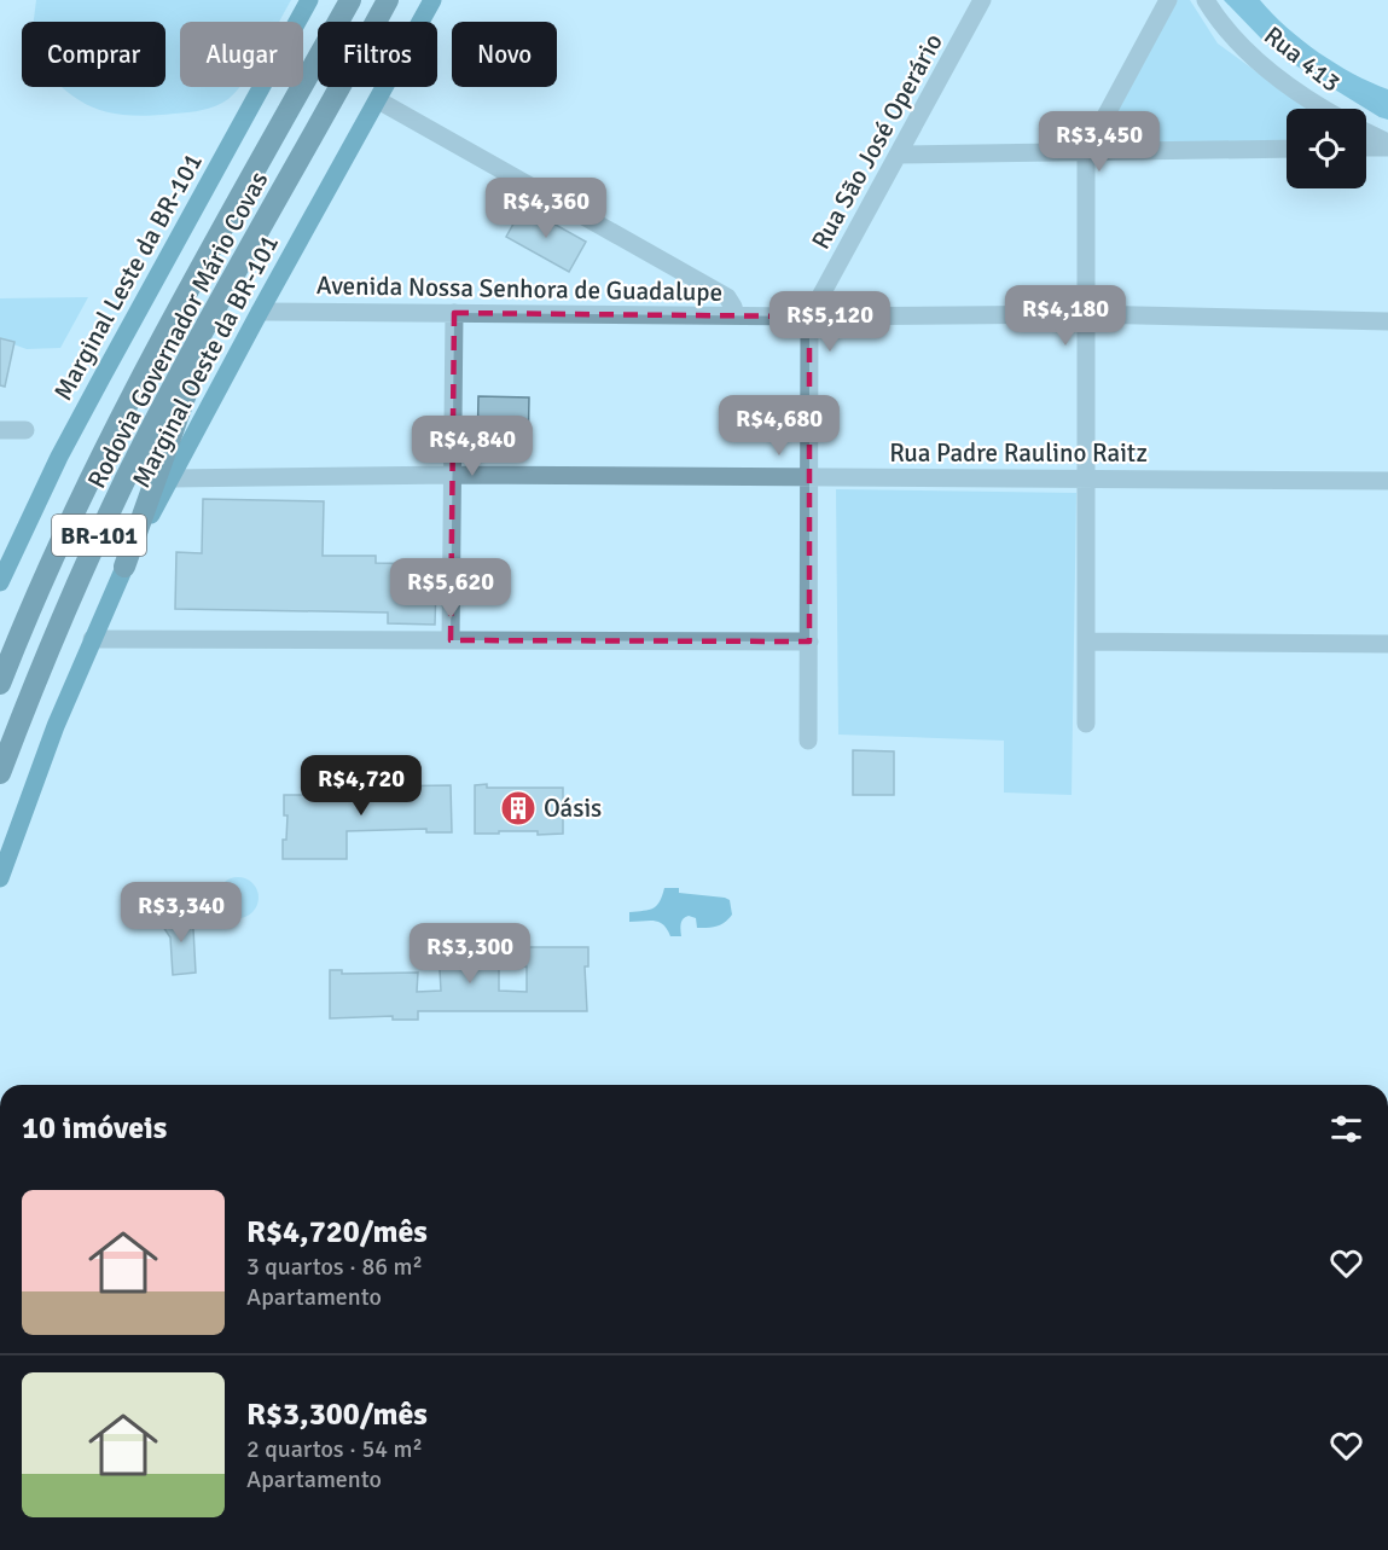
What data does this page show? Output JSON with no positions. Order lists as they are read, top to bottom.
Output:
{
  "streets": {
    "highway": ["Rodovia Governador Mário Covas", "BR-101"],
    "main road": ["Marginal Leste da BR-101", "Marginal Oeste da BR-101"],
    "street": [
      "Rua 413",
      "Rua São José Operário",
      "Avenida Nossa Senhora de Guadalupe",
      "Rua Padre Raulino Raitz"
    ]
  },
  "crossings": [
    ["Rua São José Operário", "Avenida Nossa Senhora de Guadalupe"],
    ["Rua São José Operário", "Rua Padre Raulino Raitz"],
    ["Avenida Nossa Senhora de Guadalupe", "Marginal Oeste da BR-101"],
    ["Marginal Oeste da BR-101", "Rua Padre Raulino Raitz"]
  ],
  "places": {
    "building": ["Oásis"]
  },
  "page": {
    "chip": [
      "Comprar",
      "Alugar",
      "Filtros",
      "Novo"
    ],
    "price": [
      "R$3,450",
      "R$4,360",
      "R$4,180",
      "R$5,120",
      "R$4,680",
      "R$4,840",
      "R$5,620",
      "R$4,720",
      "R$3,340",
      "R$3,300"
    ],
    "heading": "10 imóveis",
    "list": [
      {
        "name": "R$4,720/mês",
        "note": "3 quartos · 86 m² · Apartamento"
      },
      {
        "name": "R$3,300/mês",
        "note": "2 quartos · 54 m² · Apartamento"
      }
    ]
  }
}
